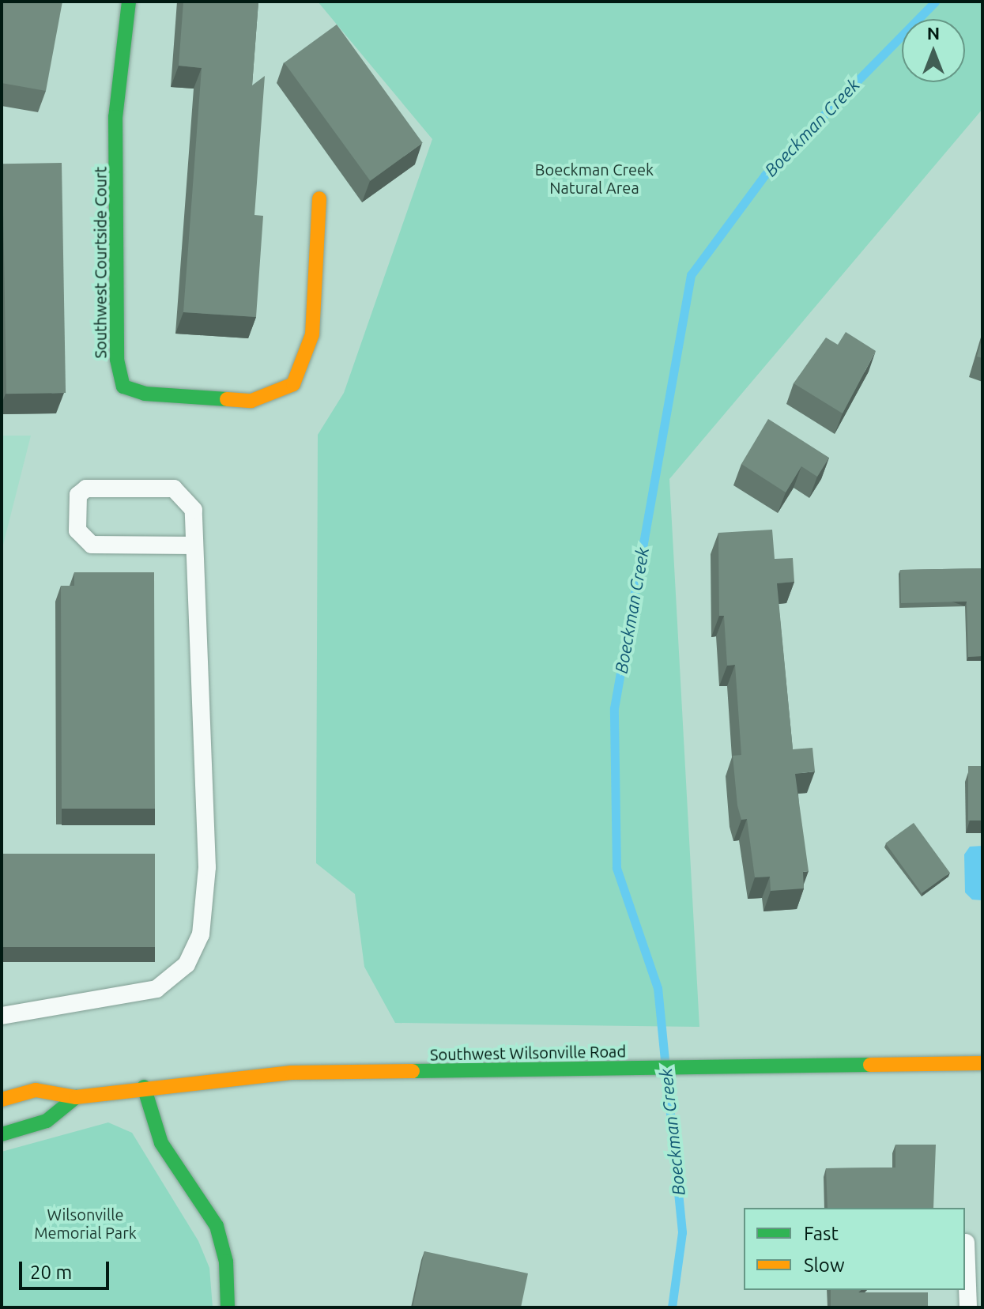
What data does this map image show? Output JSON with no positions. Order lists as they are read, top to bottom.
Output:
{
  "streets": {
    "main road": ["Southwest Courtside Court", "Southwest Wilsonville Road"]
  },
  "water": ["Boeckman Creek"],
  "parks": ["Boeckman Creek Natural Area", "Wilsonville Memorial Park"],
  "legend": ["Fast", "Slow"],
  "scale_bar": "20 m",
  "north": "top"
}
